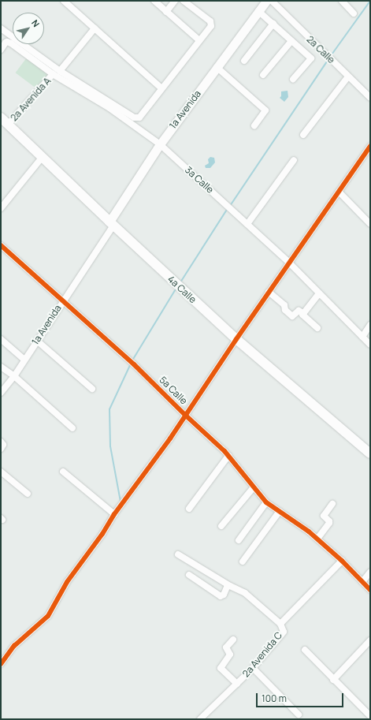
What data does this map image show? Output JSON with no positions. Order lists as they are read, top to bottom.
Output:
{
  "streets": {
    "main road": ["4a Calle"],
    "street": [
      "2a Calle",
      "2a Avenida A",
      "1a Avenida",
      "3a Calle",
      "5a Calle",
      "2a Avenida C"
    ]
  },
  "crossings": [
    ["2a Avenida A", "3a Calle"],
    ["2a Avenida A", "4a Calle"],
    ["1a Avenida", "3a Calle"],
    ["1a Avenida", "4a Calle"],
    ["1a Avenida", "5a Calle"],
    ["5a Calle", "2a Avenida C"]
  ],
  "scale_bar": "100 m",
  "north": "top right"
}
